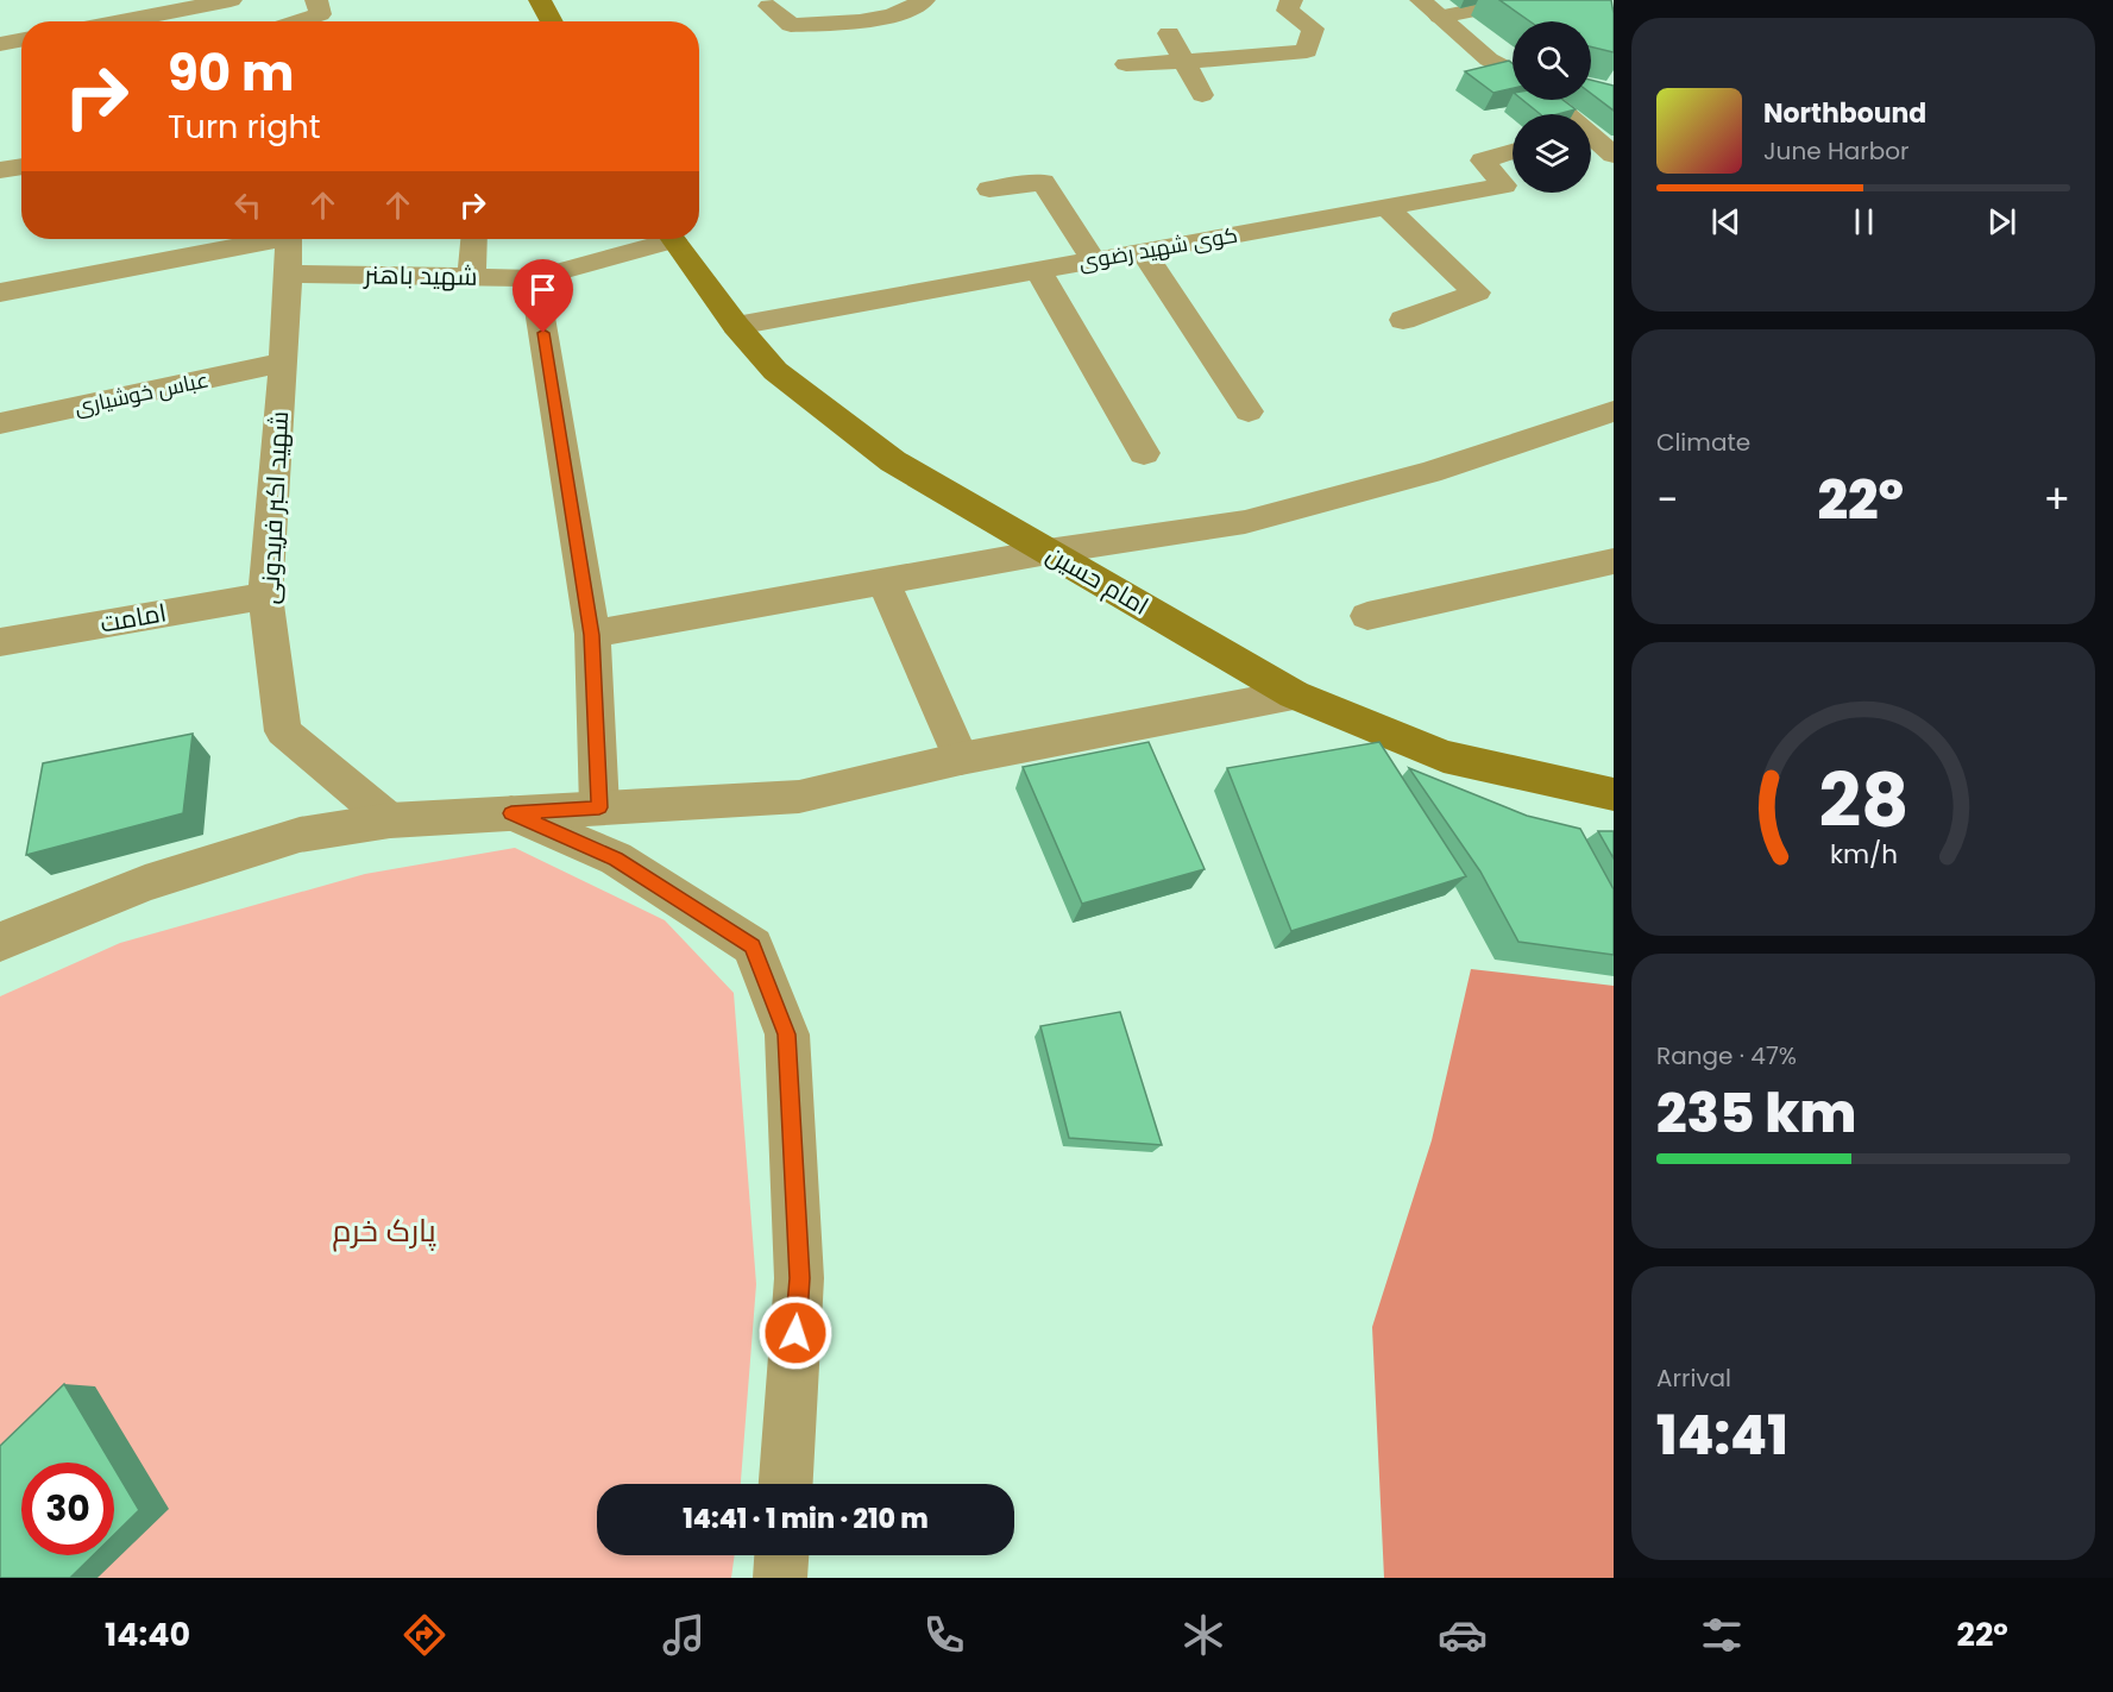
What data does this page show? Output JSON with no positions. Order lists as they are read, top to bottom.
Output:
{
  "streets": {
    "main road": ["امام حسین"],
    "street": [
      "کوی شهید رضوی",
      "شهید باهنر",
      "عباس خوشیاری",
      "شهید اکبر فریدونی",
      "امامت"
    ]
  },
  "crossings": [
    ["کوی شهید رضوی", "امام حسین"],
    ["شهید باهنر", "شهید اکبر فریدونی"],
    ["عباس خوشیاری", "شهید اکبر فریدونی"],
    ["شهید اکبر فریدونی", "امامت"]
  ],
  "parks": ["پارک خرم"],
  "page": {
    "turn": ["90 m", "Turn right"],
    "song": ["Northbound", "June Harbor"],
    "tile": [
      "Climate",
      ["Range · 47%", "235 km"],
      ["Arrival", "14:41"]
    ],
    "heat": ["−", "22°", "+"],
    "limit": "30",
    "trip": "14:41 · 1 min · 210 m",
    "tabs": ["14:40", "22°"],
    "gauge": ["28", "km/h"]
  }
}
